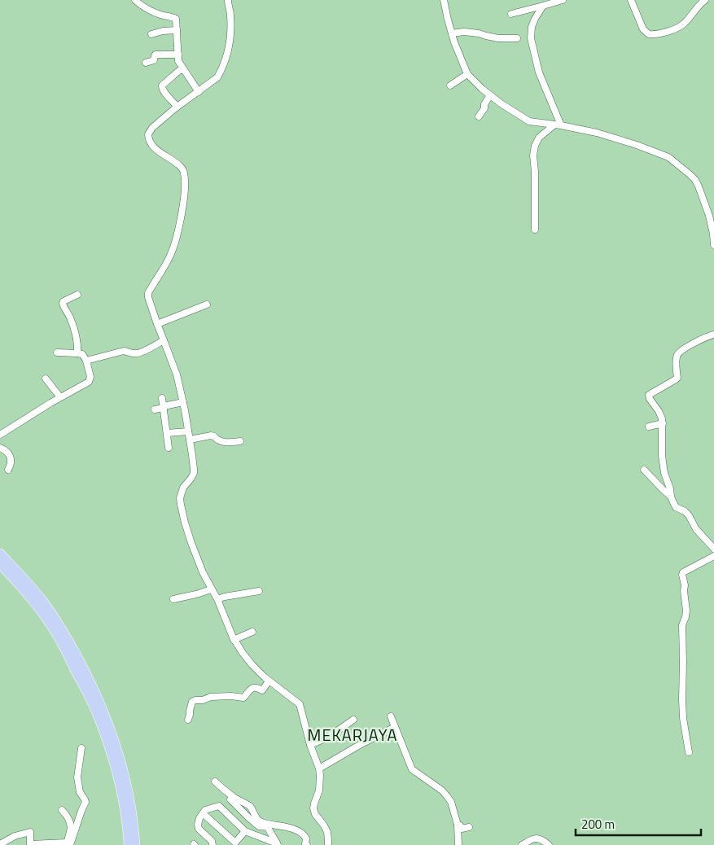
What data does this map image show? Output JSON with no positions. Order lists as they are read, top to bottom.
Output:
{
  "districts": ["MEKARJAYA"],
  "scale_bar": "200 m"
}
